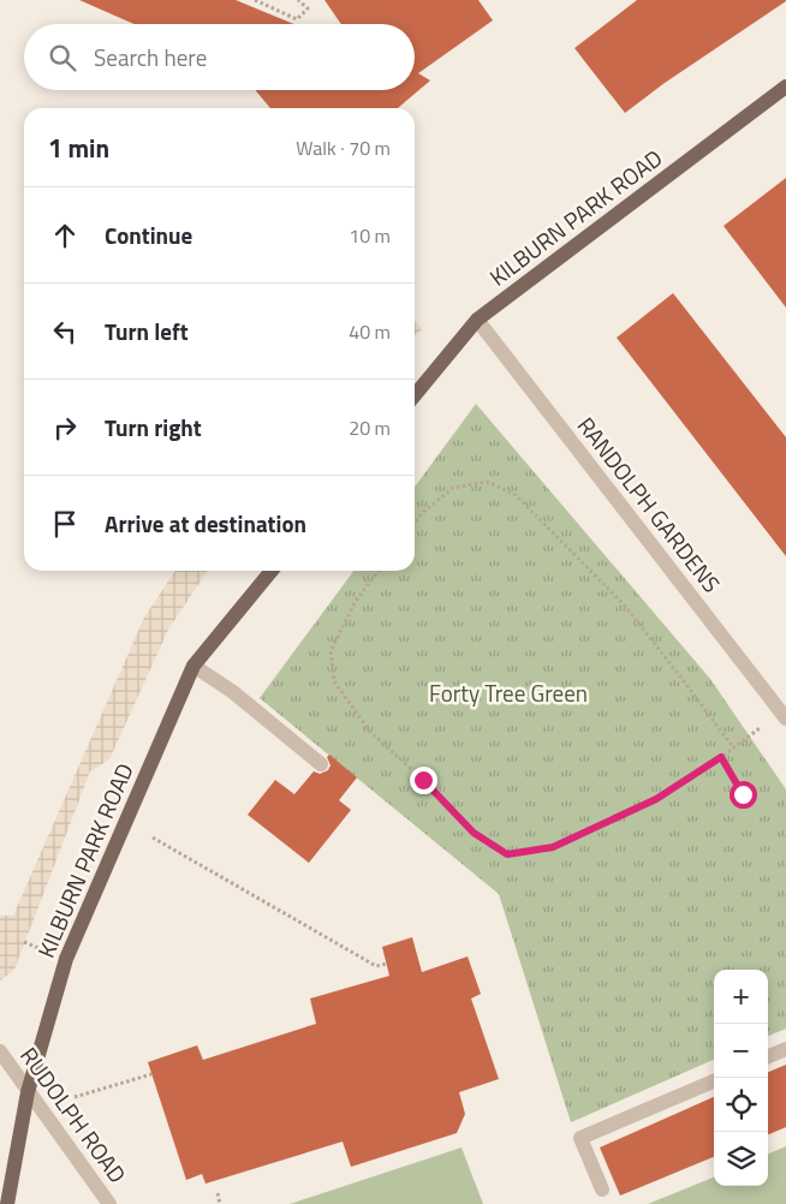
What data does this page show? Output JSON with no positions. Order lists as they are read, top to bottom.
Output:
{
  "streets": {
    "main road": ["KILBURN PARK ROAD"],
    "street": ["RANDOLPH GARDENS", "RUDOLPH ROAD"]
  },
  "crossings": [
    ["KILBURN PARK ROAD", "RANDOLPH GARDENS"],
    ["KILBURN PARK ROAD", "RUDOLPH ROAD"]
  ],
  "parks": ["Forty Tree Green"],
  "page": {
    "search": "Search here",
    "heading": ["1 min", "Walk · 70 m"],
    "list": [
      ["Continue", "10 m"],
      ["Turn left", "40 m"],
      ["Turn right", "20 m"],
      "Arrive at destination"
    ],
    "map_buttons": ["+", "−"]
  }
}
